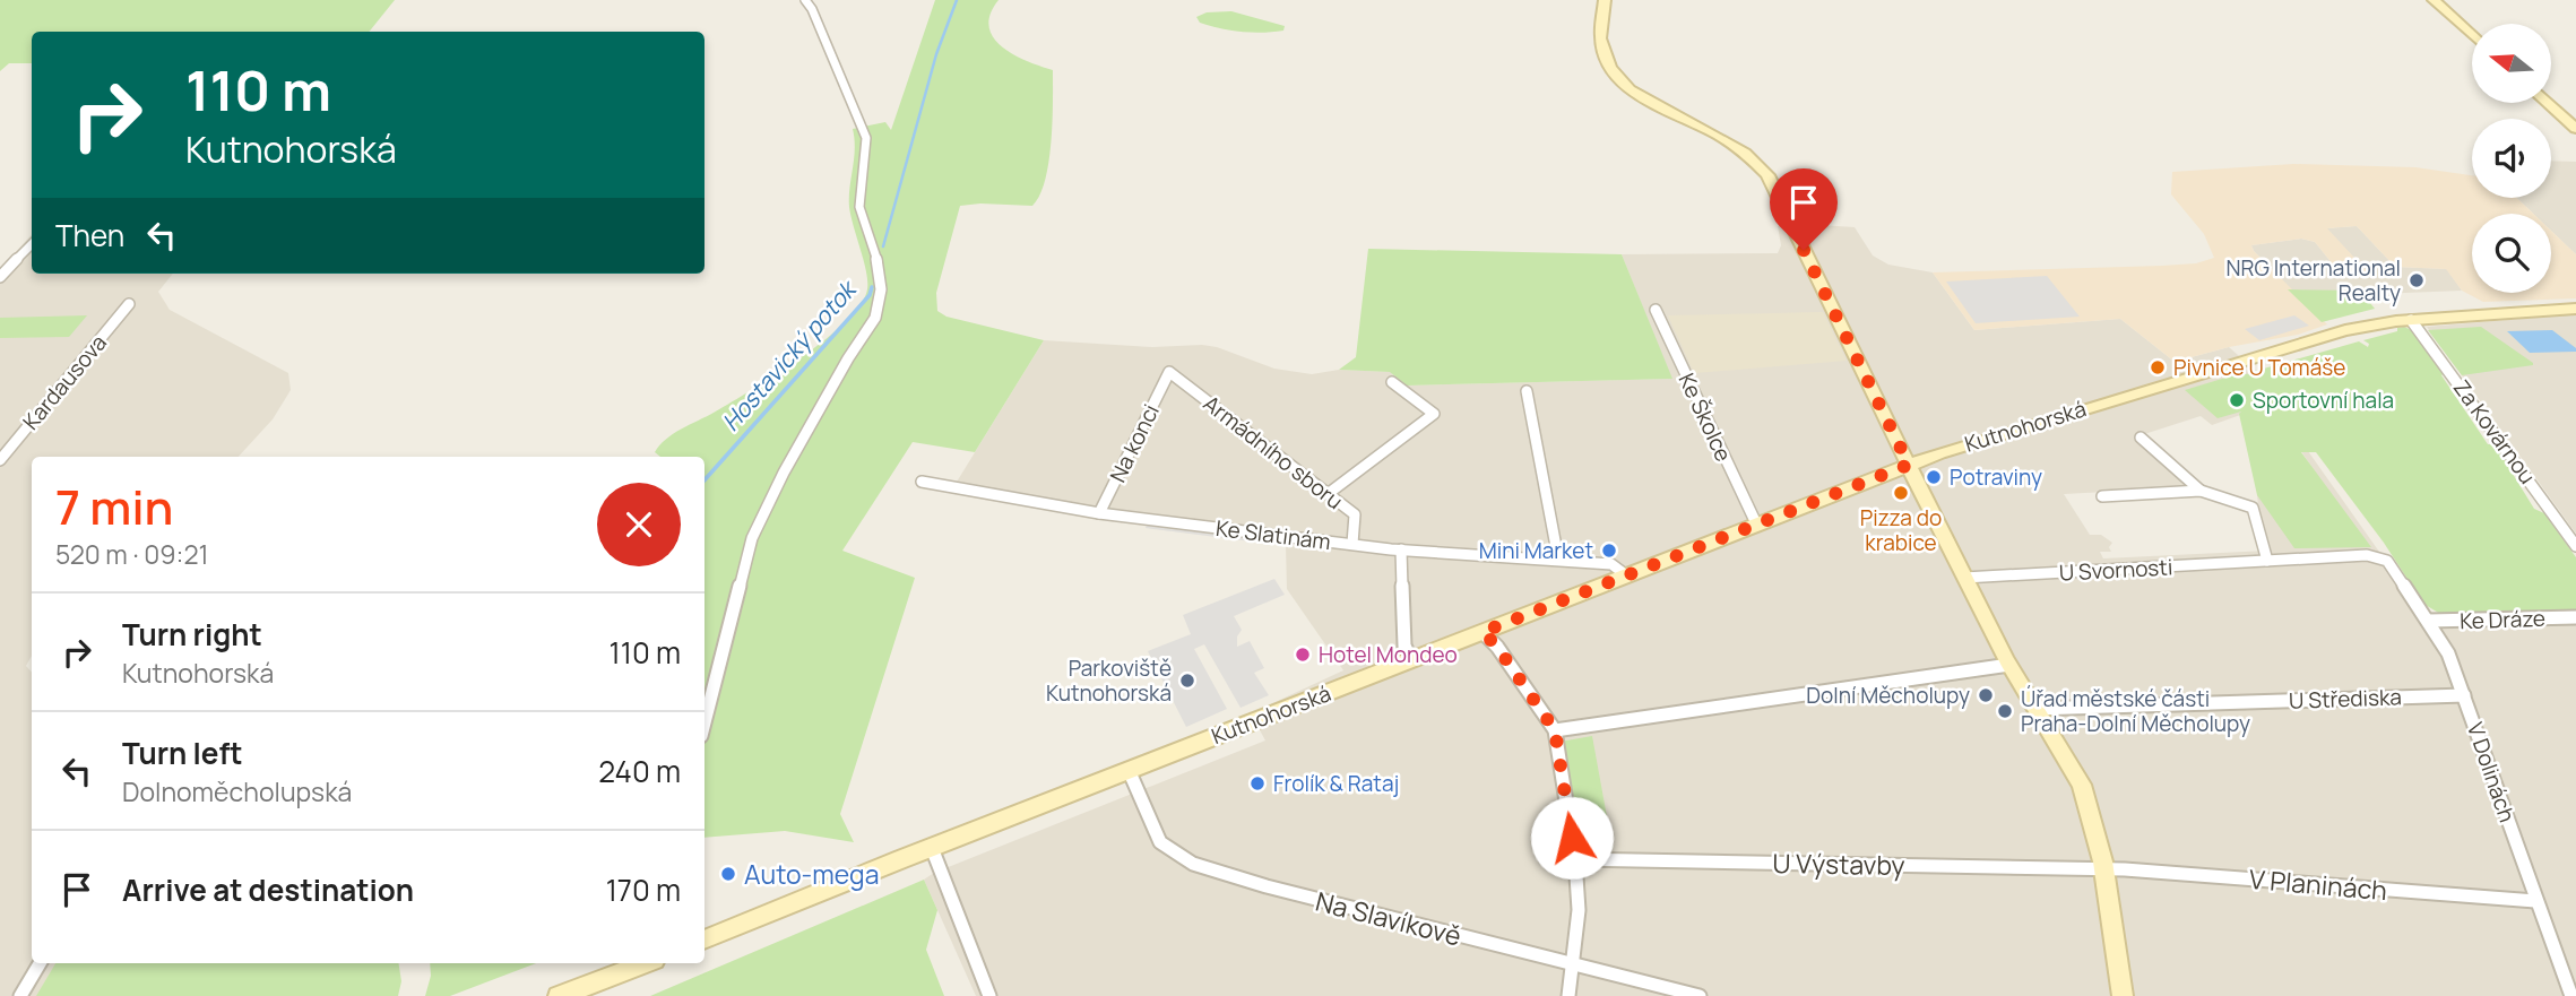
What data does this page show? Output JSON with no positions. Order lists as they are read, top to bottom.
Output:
{
  "streets": {
    "main road": ["Kutnohorská"],
    "street": [
      "Kardausova",
      "Ke Školce",
      "Za Kovárnou",
      "Na konci",
      "Armádního sboru",
      "Ke Slatinám",
      "U Svornosti",
      "Ke Dráze",
      "U Střediska",
      "V Dolinách",
      "U Výstavby",
      "V Planinách",
      "Na Slavíkově"
    ]
  },
  "crossings": [
    ["Ke Školce", "Kutnohorská"],
    ["Kutnohorská", "Za Kovárnou"],
    ["Kutnohorská", "Ke Slatinám"],
    ["Kutnohorská", "Na Slavíkově"],
    ["Na konci", "Armádního sboru"],
    ["Na konci", "Ke Slatinám"],
    ["Armádního sboru", "Ke Slatinám"],
    ["U Svornosti", "V Dolinách"],
    ["Ke Dráze", "V Dolinách"],
    ["U Střediska", "V Dolinách"],
    ["V Dolinách", "V Planinách"],
    ["U Výstavby", "V Planinách"]
  ],
  "water": ["Hostavický potok"],
  "places": [
    "NRG International Realty",
    "Pivnice U Tomáše",
    "Sportovní hala",
    "Potraviny",
    "Pizza do krabice",
    "Mini Market",
    "Hotel Mondeo",
    "Parkoviště Kutnohorská",
    "Dolní Měcholupy",
    "Úřad městské části Praha-Dolní Měcholupy",
    "Frolík & Rataj",
    "Auto-mega"
  ],
  "north": "left",
  "page": {
    "turn": ["110 m", "Kutnohorská"],
    "then": "Then",
    "heading": ["7 min", "520 m · 09:21"],
    "list": [
      {
        "name": "Turn right",
        "note": "Kutnohorská",
        "value": "110 m"
      },
      {
        "name": "Turn left",
        "note": "Dolnoměcholupská",
        "value": "240 m"
      },
      {
        "name": "Arrive at destination",
        "value": "170 m"
      }
    ]
  }
}
